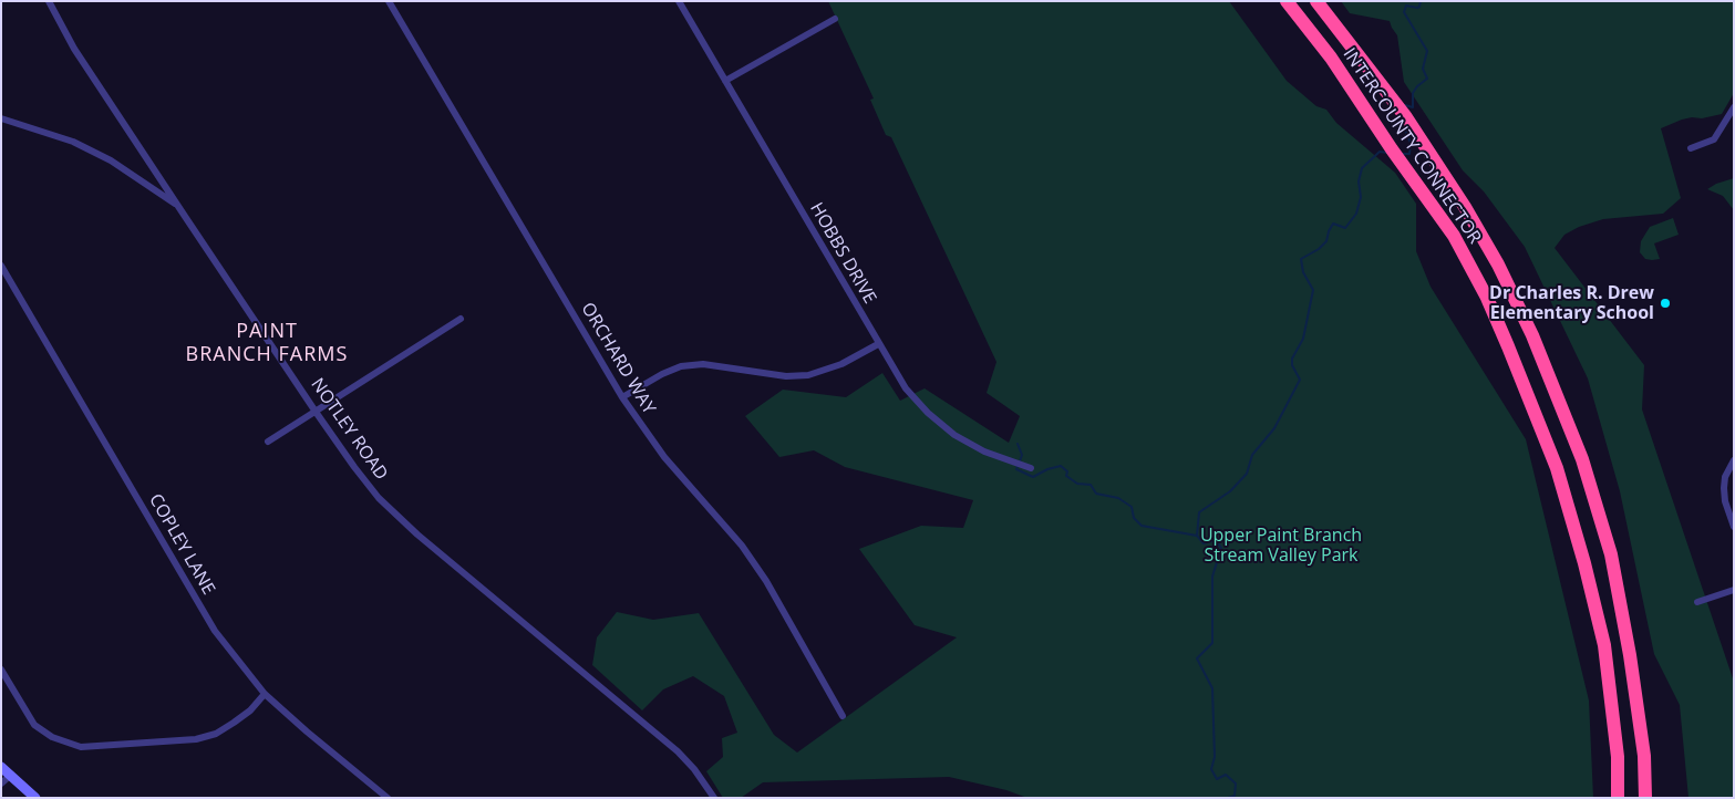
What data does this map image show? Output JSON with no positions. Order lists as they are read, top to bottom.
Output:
{
  "streets": {
    "highway": ["INTERCOUNTY CONNECTOR"],
    "street": [
      "HOBBS DRIVE",
      "ORCHARD WAY",
      "NOTLEY ROAD",
      "COPLEY LANE"
    ]
  },
  "districts": ["PAINT BRANCH FARMS"],
  "parks": ["Upper Paint Branch Stream Valley Park"],
  "places": ["Dr Charles R. Drew Elementary School"]
}
